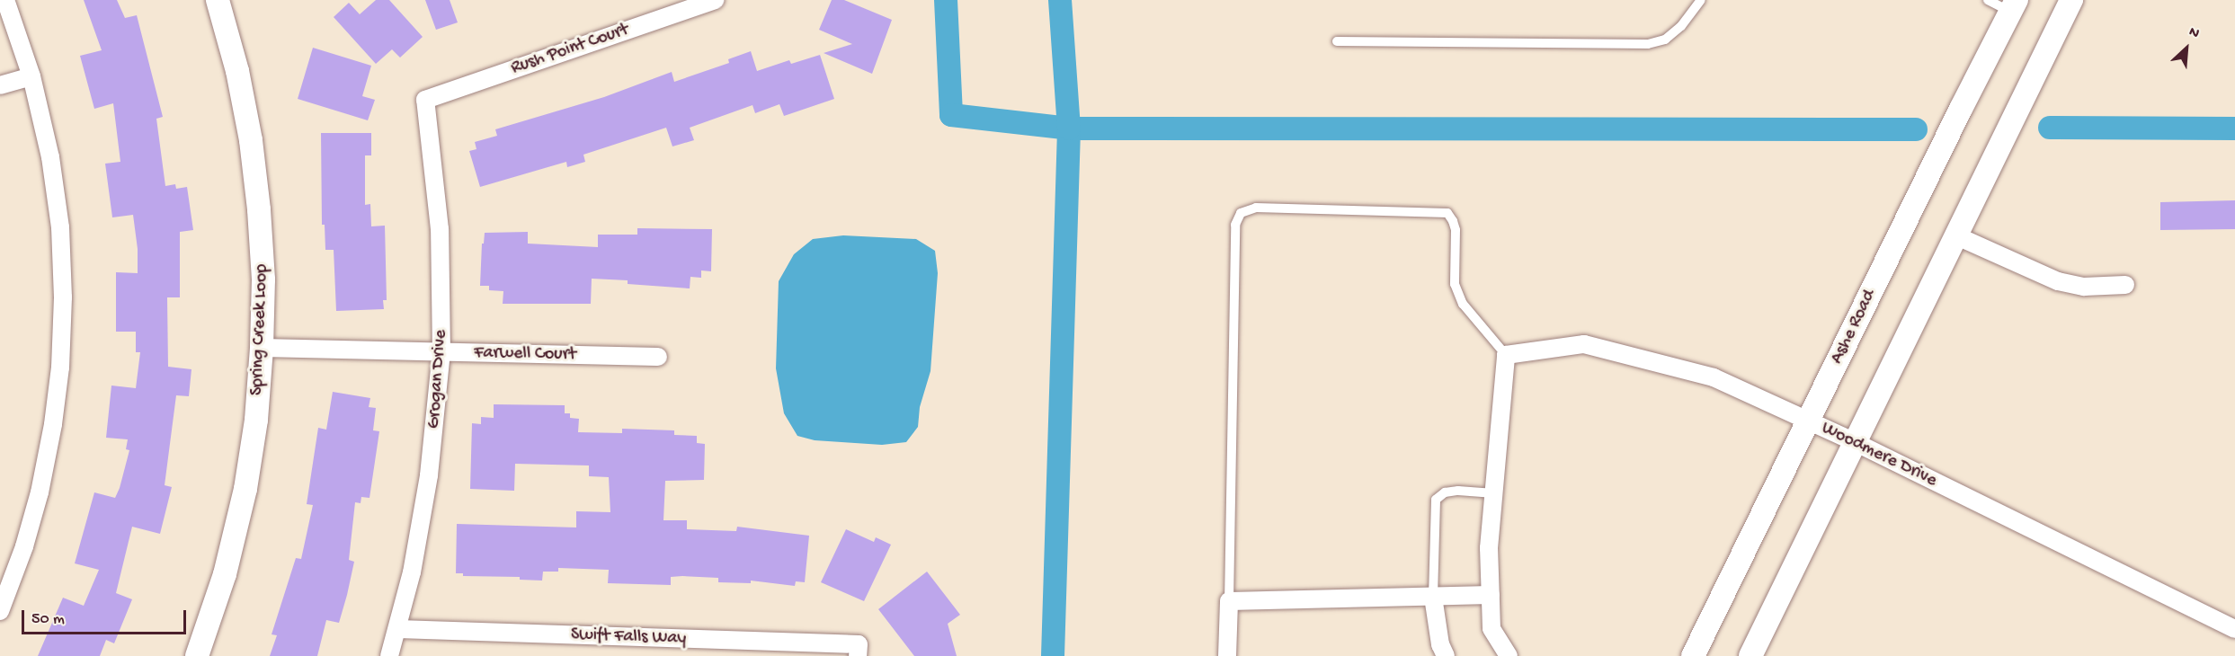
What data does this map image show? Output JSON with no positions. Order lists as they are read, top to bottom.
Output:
{
  "streets": {
    "street": [
      "Rush Point Court",
      "Ashe Road",
      "Spring Creek Loop",
      "Farwell Court",
      "Grogan Drive",
      "Woodmere Drive",
      "Swift Falls Way"
    ]
  },
  "crossings": [
    ["Rush Point Court", "Grogan Drive"],
    ["Ashe Road", "Woodmere Drive"],
    ["Spring Creek Loop", "Farwell Court"],
    ["Farwell Court", "Grogan Drive"],
    ["Grogan Drive", "Swift Falls Way"]
  ],
  "scale_bar": "50 m",
  "north": "top right"
}
